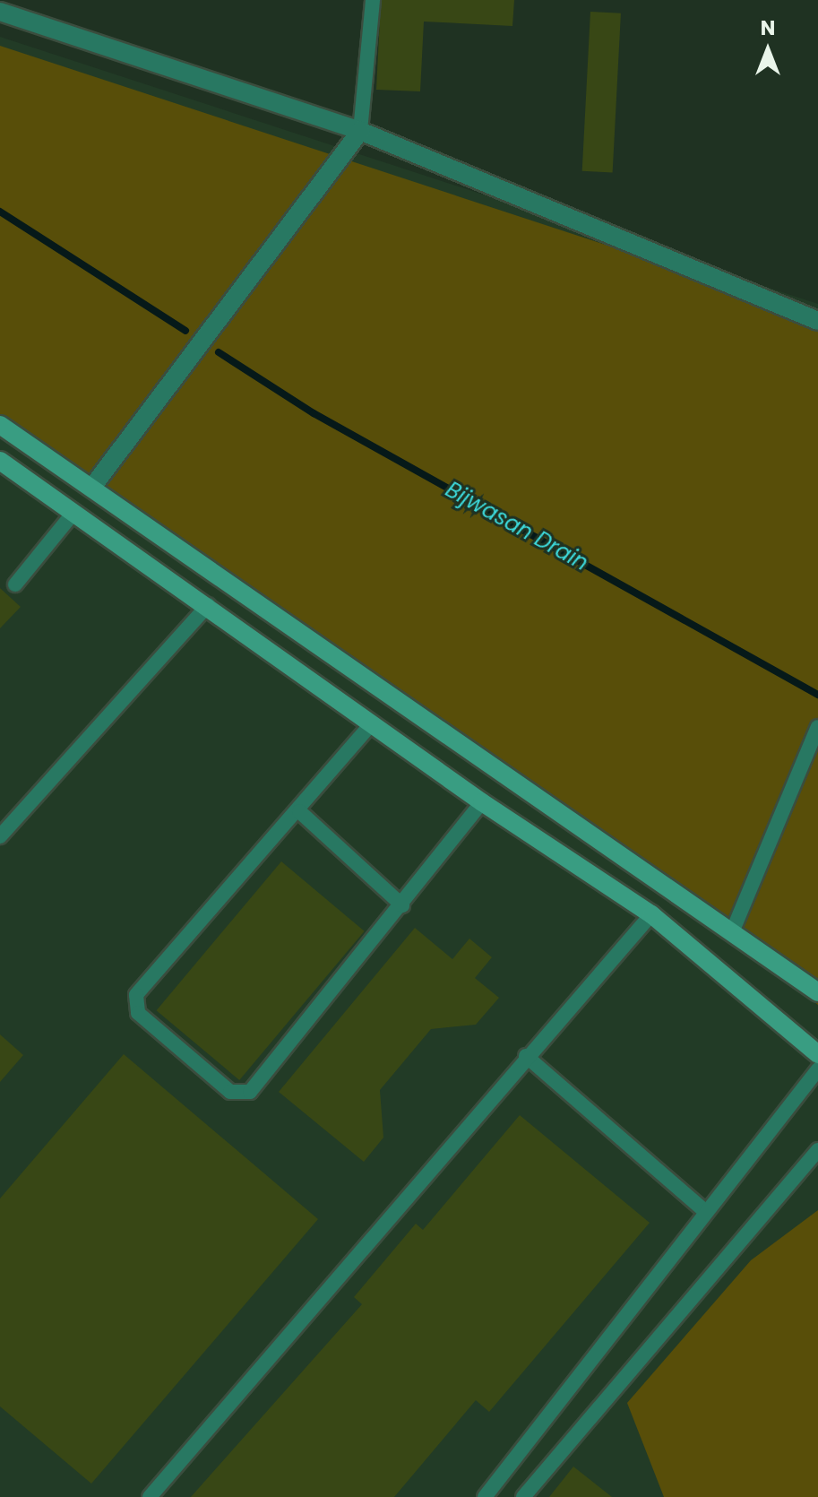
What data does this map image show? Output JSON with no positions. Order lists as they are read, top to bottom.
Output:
{
  "water": ["Bijwasan Drain"],
  "north": "top"
}
